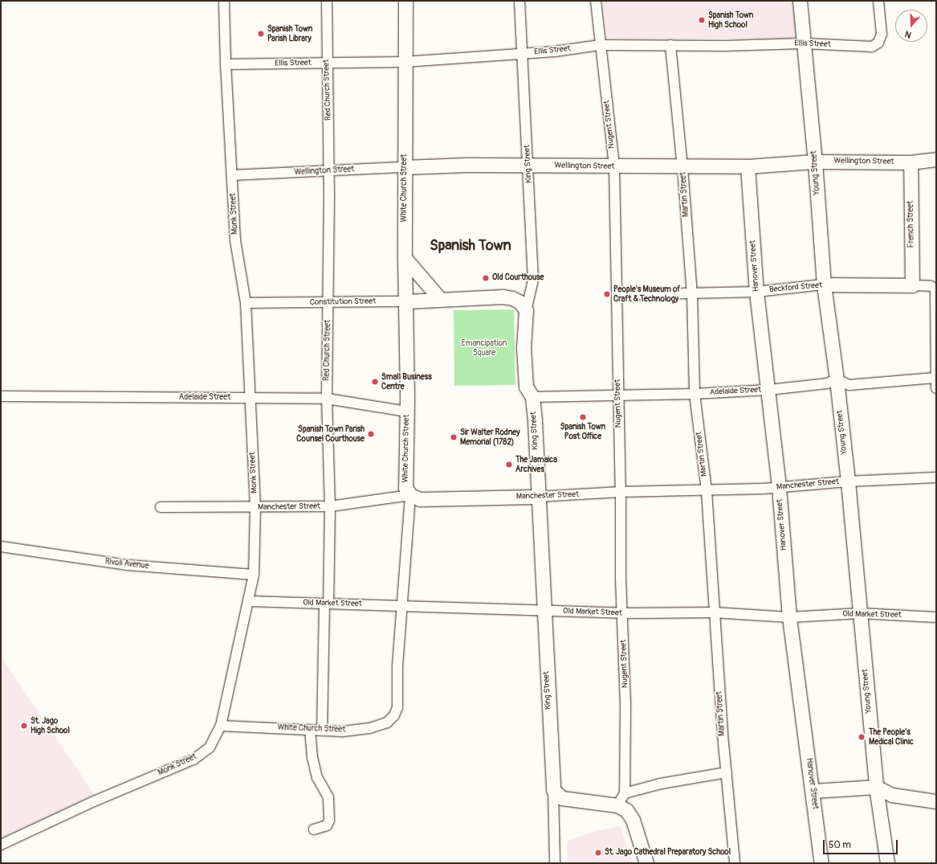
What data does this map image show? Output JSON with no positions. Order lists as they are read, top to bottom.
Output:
{
  "streets": {
    "street": [
      "Ellis Street",
      "Red Church Street",
      "Nugent Street",
      "Wellington Street",
      "King Street",
      "Young Street",
      "White Church Street",
      "Martin Street",
      "Monk Street",
      "French Street",
      "Hanover Street",
      "Beckford Street",
      "Constitution Street",
      "Adelaide Street",
      "Manchester Street",
      "Rivoli Avenue",
      "Old Market Street"
    ]
  },
  "crossings": [
    ["Ellis Street", "Red Church Street"],
    ["Ellis Street", "Nugent Street"],
    ["Ellis Street", "King Street"],
    ["Ellis Street", "Young Street"],
    ["Ellis Street", "White Church Street"],
    ["Ellis Street", "Martin Street"],
    ["Ellis Street", "Monk Street"],
    ["Red Church Street", "Wellington Street"],
    ["Red Church Street", "White Church Street"],
    ["Red Church Street", "Constitution Street"],
    ["Red Church Street", "Adelaide Street"],
    ["Red Church Street", "Manchester Street"],
    ["Red Church Street", "Old Market Street"],
    ["Nugent Street", "Wellington Street"],
    ["Nugent Street", "Beckford Street"],
    ["Nugent Street", "Adelaide Street"],
    ["Nugent Street", "Manchester Street"],
    ["Nugent Street", "Old Market Street"],
    ["Wellington Street", "King Street"],
    ["Wellington Street", "Young Street"],
    ["Wellington Street", "White Church Street"],
    ["Wellington Street", "Martin Street"],
    ["Wellington Street", "Monk Street"],
    ["Wellington Street", "French Street"],
    ["Wellington Street", "Hanover Street"],
    ["King Street", "Constitution Street"],
    ["King Street", "Adelaide Street"],
    ["King Street", "Manchester Street"],
    ["King Street", "Old Market Street"],
    ["Young Street", "Beckford Street"],
    ["Young Street", "Adelaide Street"],
    ["Young Street", "Manchester Street"],
    ["Young Street", "Old Market Street"],
    ["White Church Street", "Monk Street"],
    ["White Church Street", "Constitution Street"],
    ["White Church Street", "Adelaide Street"],
    ["White Church Street", "Manchester Street"],
    ["White Church Street", "Old Market Street"],
    ["Martin Street", "Beckford Street"],
    ["Martin Street", "Adelaide Street"],
    ["Martin Street", "Manchester Street"],
    ["Martin Street", "Old Market Street"],
    ["Monk Street", "Constitution Street"],
    ["Monk Street", "Adelaide Street"],
    ["Monk Street", "Manchester Street"],
    ["Monk Street", "Rivoli Avenue"],
    ["Monk Street", "Old Market Street"],
    ["French Street", "Beckford Street"],
    ["Hanover Street", "Beckford Street"],
    ["Hanover Street", "Adelaide Street"],
    ["Hanover Street", "Manchester Street"],
    ["Hanover Street", "Old Market Street"]
  ],
  "districts": ["Spanish Town"],
  "parks": ["Emancipation Square"],
  "places": [
    "Spanish Town High School",
    "Spanish Town Parish Library",
    "Old Courthouse",
    "People's Museum of Craft & Technology",
    "Small Business Centre",
    "Spanish Town Post Office",
    "Spanish Town Parish Counsel Courthouse",
    "Sir Walter Rodney Memorial (1782)",
    "The Jamaica Archives",
    "St. Jago High School",
    "The People's Medical Clinic",
    "St. Jago Cathedral Preparatory School"
  ],
  "scale_bar": "50 m",
  "north": "bottom"
}
